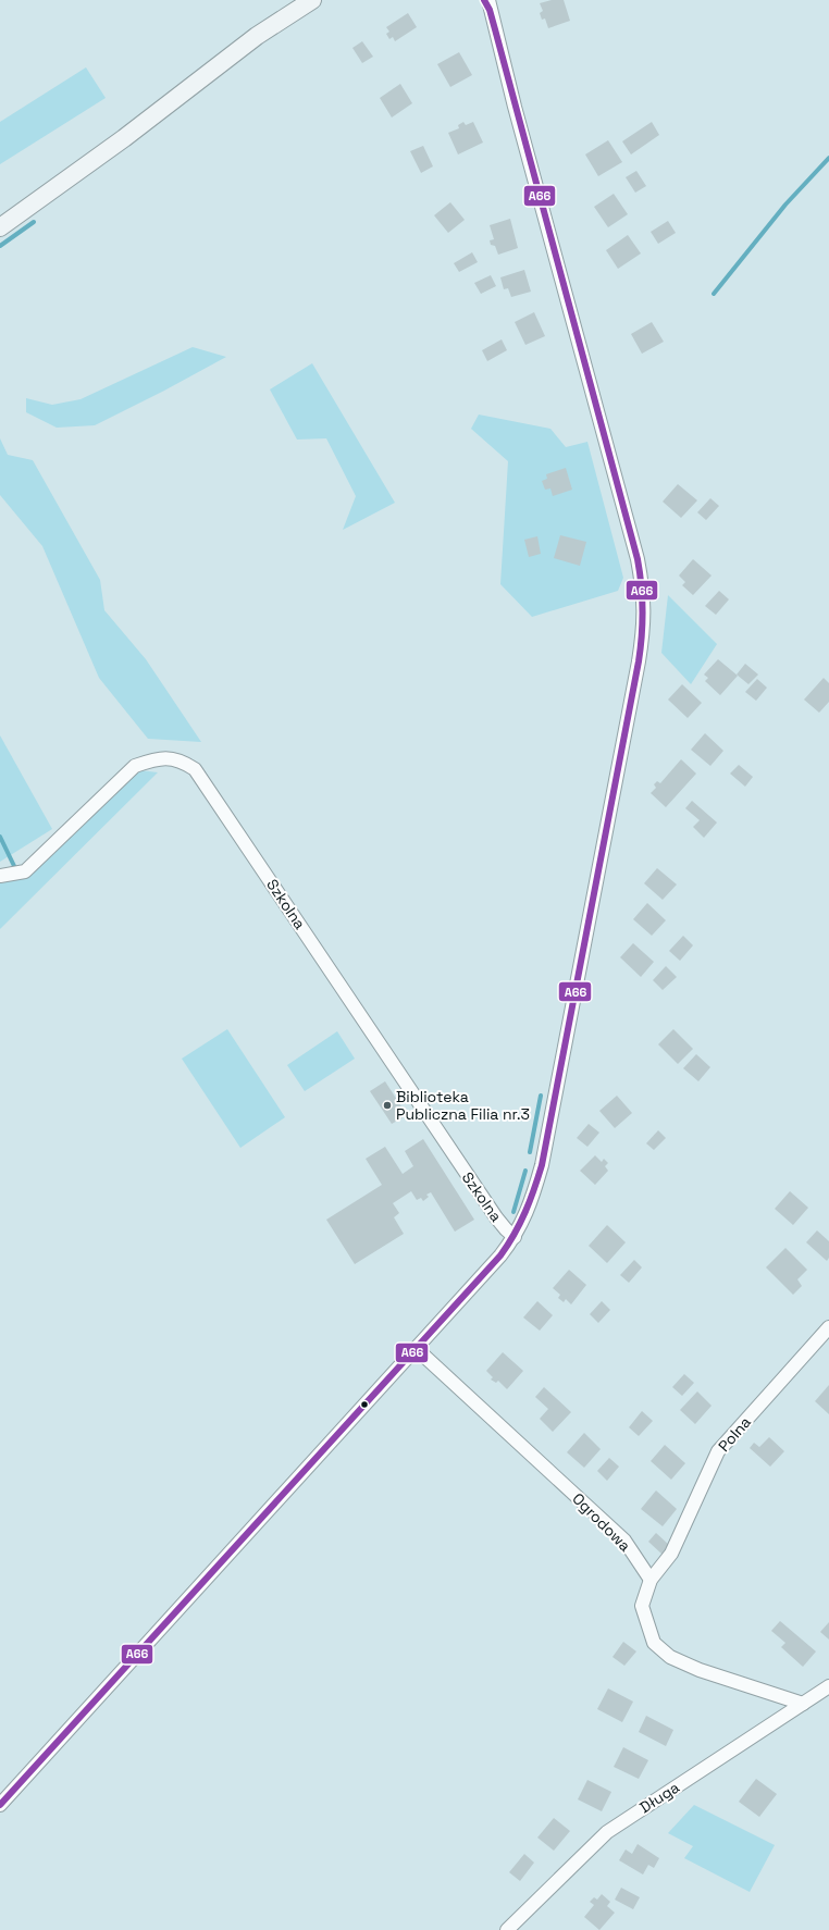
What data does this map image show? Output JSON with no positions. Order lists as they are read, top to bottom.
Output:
{
  "streets": {
    "street": [
      "Szkolna",
      "Polna",
      "Ogrodowa",
      "Długa"
    ]
  },
  "crossings": [
    ["Polna", "Ogrodowa"]
  ],
  "places": ["Biblioteka Publiczna Filia nr.3"],
  "lines": ["transit line A66"]
}
